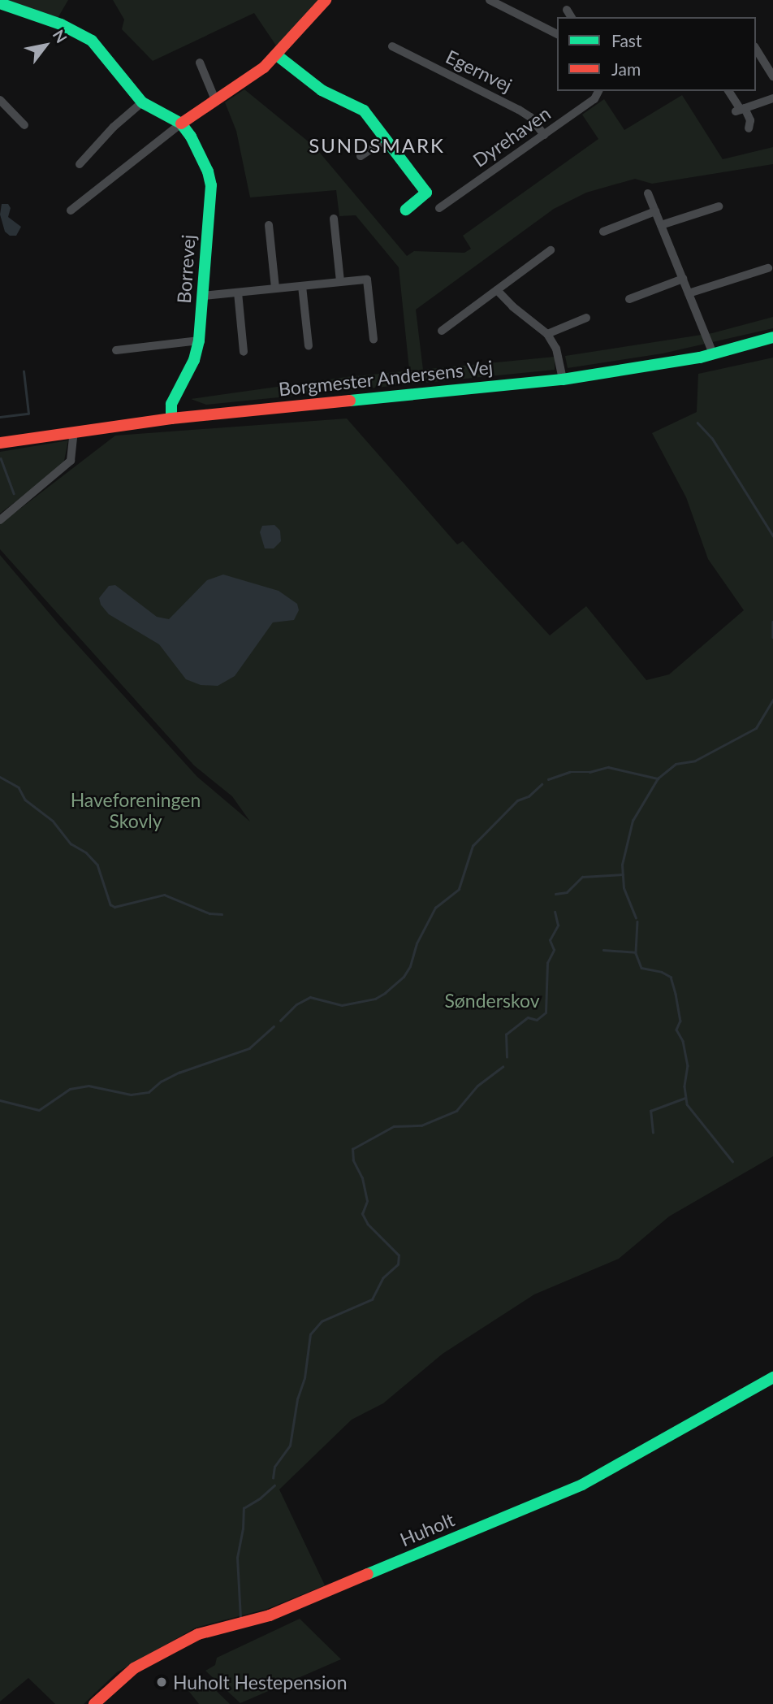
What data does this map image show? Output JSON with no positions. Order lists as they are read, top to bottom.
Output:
{
  "streets": {
    "street": [
      "Egernvej",
      "Dyrehaven",
      "Borrevej",
      "Borgmester Andersens Vej",
      "Huholt"
    ]
  },
  "crossings": [
    ["Egernvej", "Dyrehaven"],
    ["Borrevej", "Borgmester Andersens Vej"]
  ],
  "districts": ["SUNDSMARK"],
  "parks": ["Haveforeningen Skovly", "Sønderskov"],
  "places": ["Huholt Hestepension"],
  "legend": ["Fast", "Jam"],
  "north": "top right"
}
